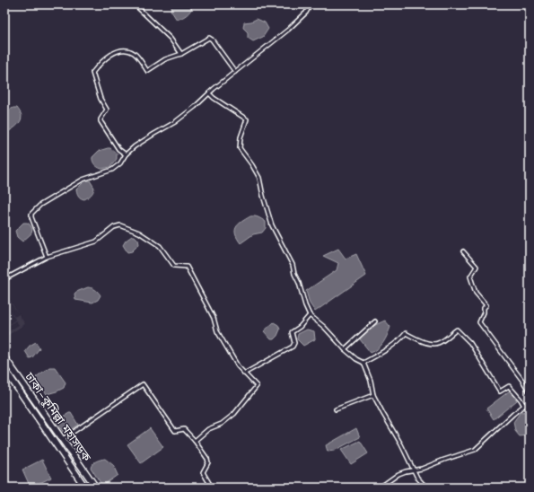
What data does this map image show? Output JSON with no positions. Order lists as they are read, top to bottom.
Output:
{
  "streets": {
    "highway": ["ঢাকা–কুমিল্লা মহাসড়ক"]
  }
}
